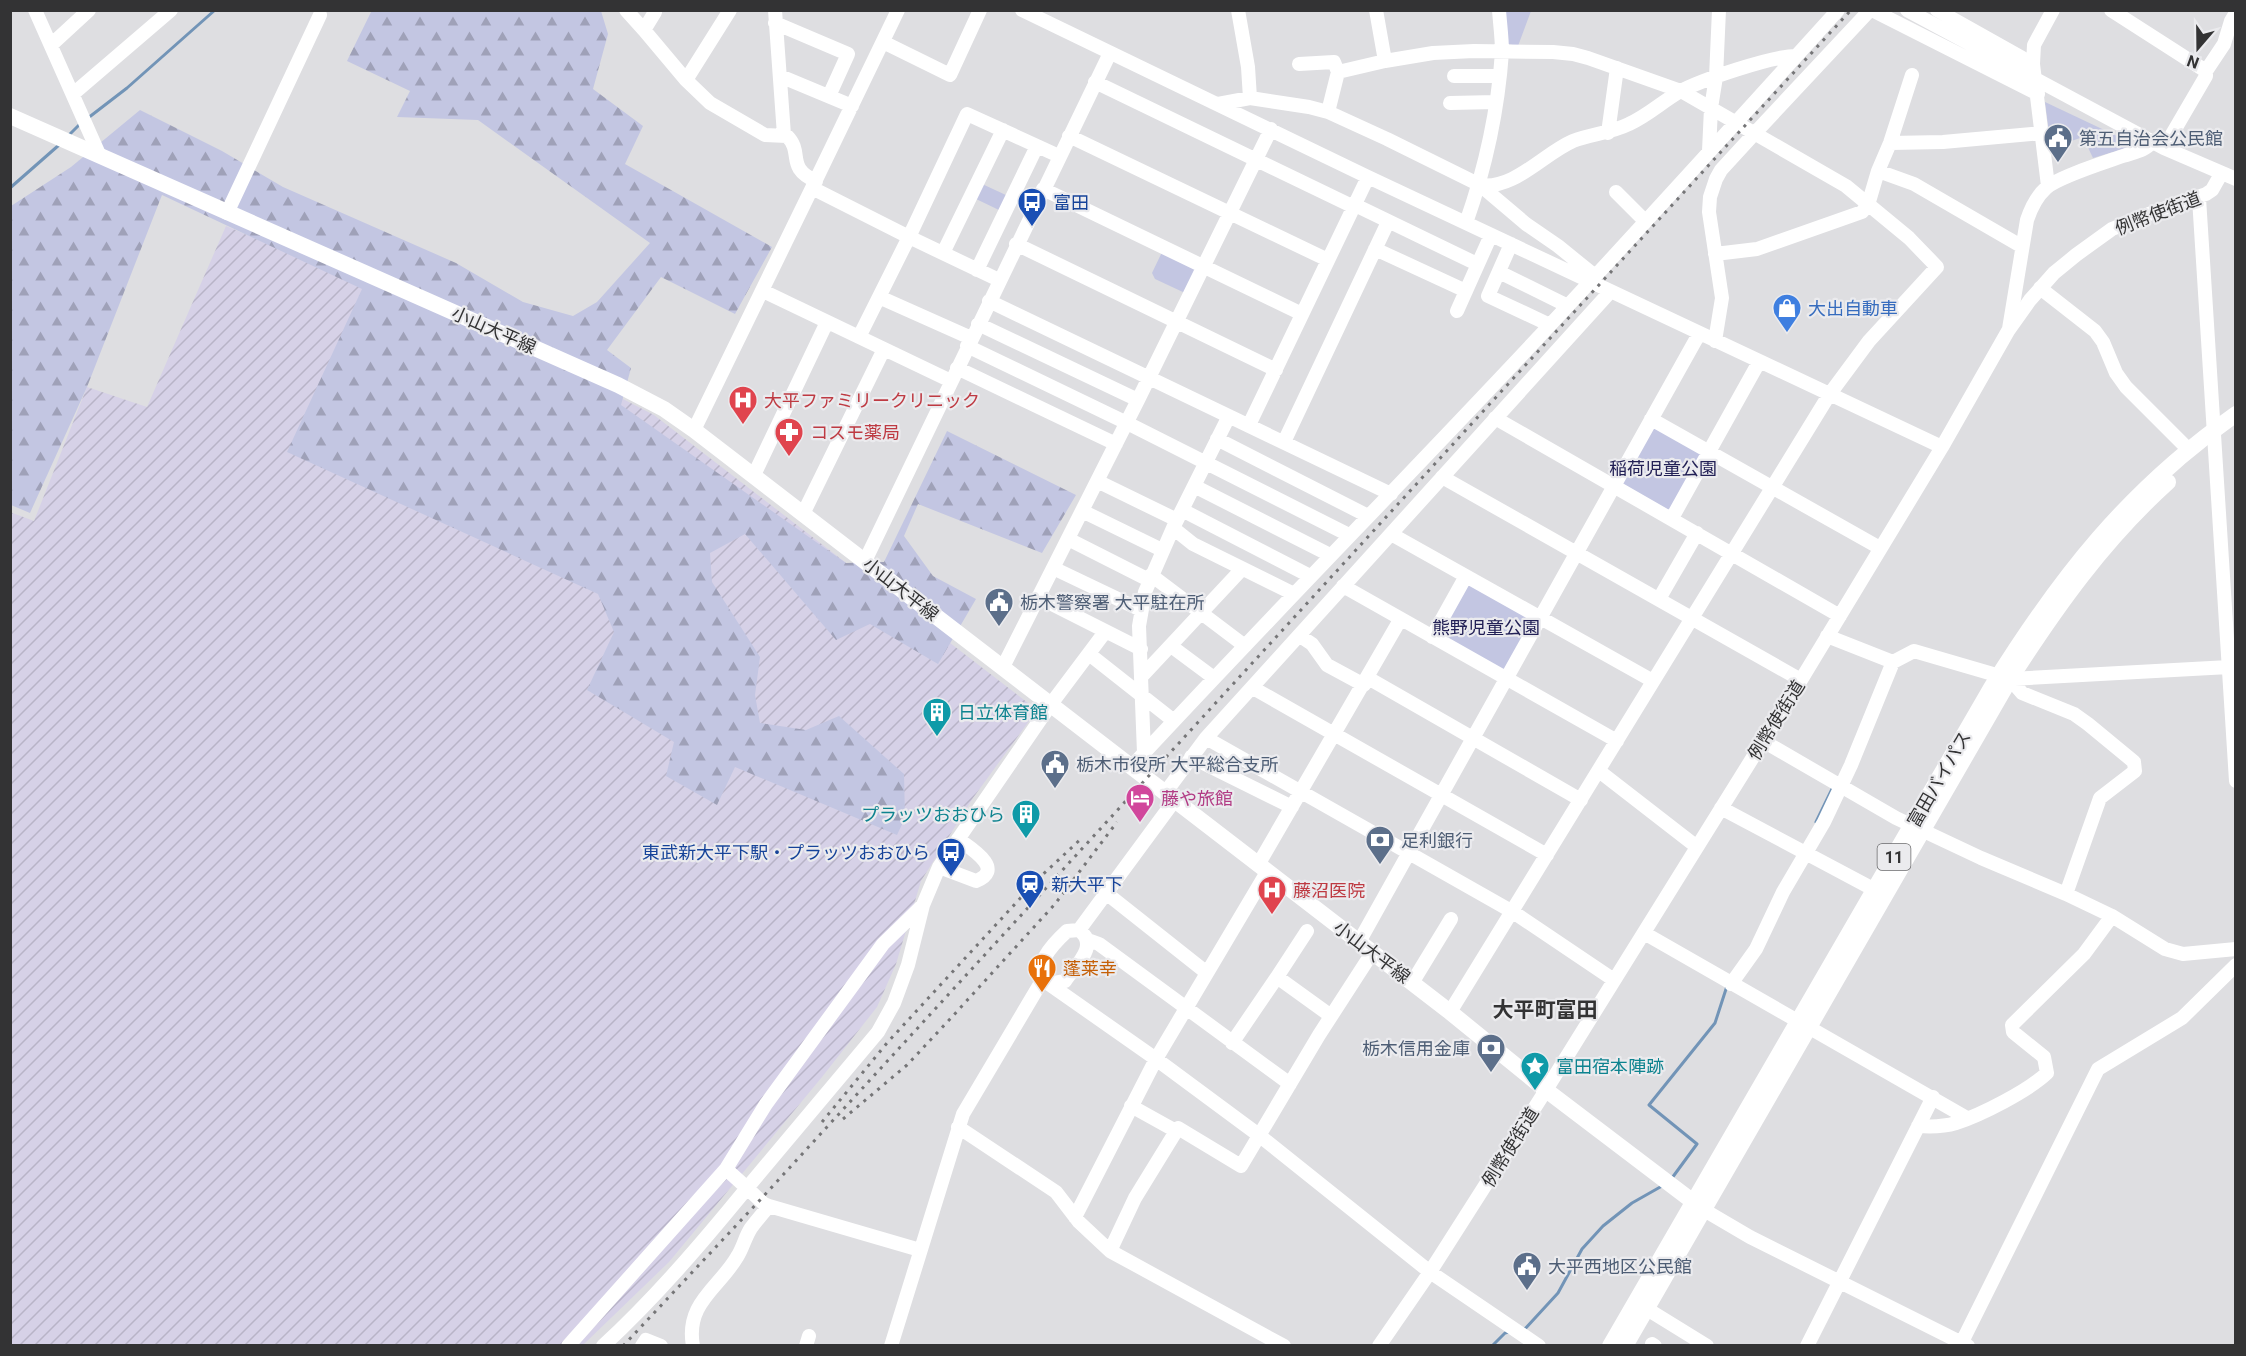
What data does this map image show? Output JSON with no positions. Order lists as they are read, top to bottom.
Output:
{
  "streets": {
    "main road": ["小山大平線", "富田バイパス", "11"],
    "street": ["例幣使街道"]
  },
  "crossings": [
    ["例幣使街道", "小山大平線"],
    ["小山大平線", "富田バイパス"]
  ],
  "districts": ["大平町富田"],
  "parks": ["稲荷児童公園", "熊野児童公園"],
  "places": {
    "public building": [
      "第五自治会公民館",
      "栃木警察署 大平駐在所",
      "栃木市役所 大平総合支所",
      "大平西地区公民館"
    ],
    "bus stop": ["富田", "東武新大平下駅・プラッツおおひら"],
    "shop": ["大出自動車"],
    "hospital": ["大平ファミリークリニック", "藤沼医院"],
    "pharmacy": ["コスモ薬局"],
    "building": ["日立体育館", "プラッツおおひら"],
    "hotel": ["藤や旅館"],
    "bank": ["足利銀行", "栃木信用金庫"],
    "station": ["新大平下"],
    "restaurant": ["蓬莱幸"],
    "place": ["富田宿本陣跡"]
  },
  "north": "bottom"
}
